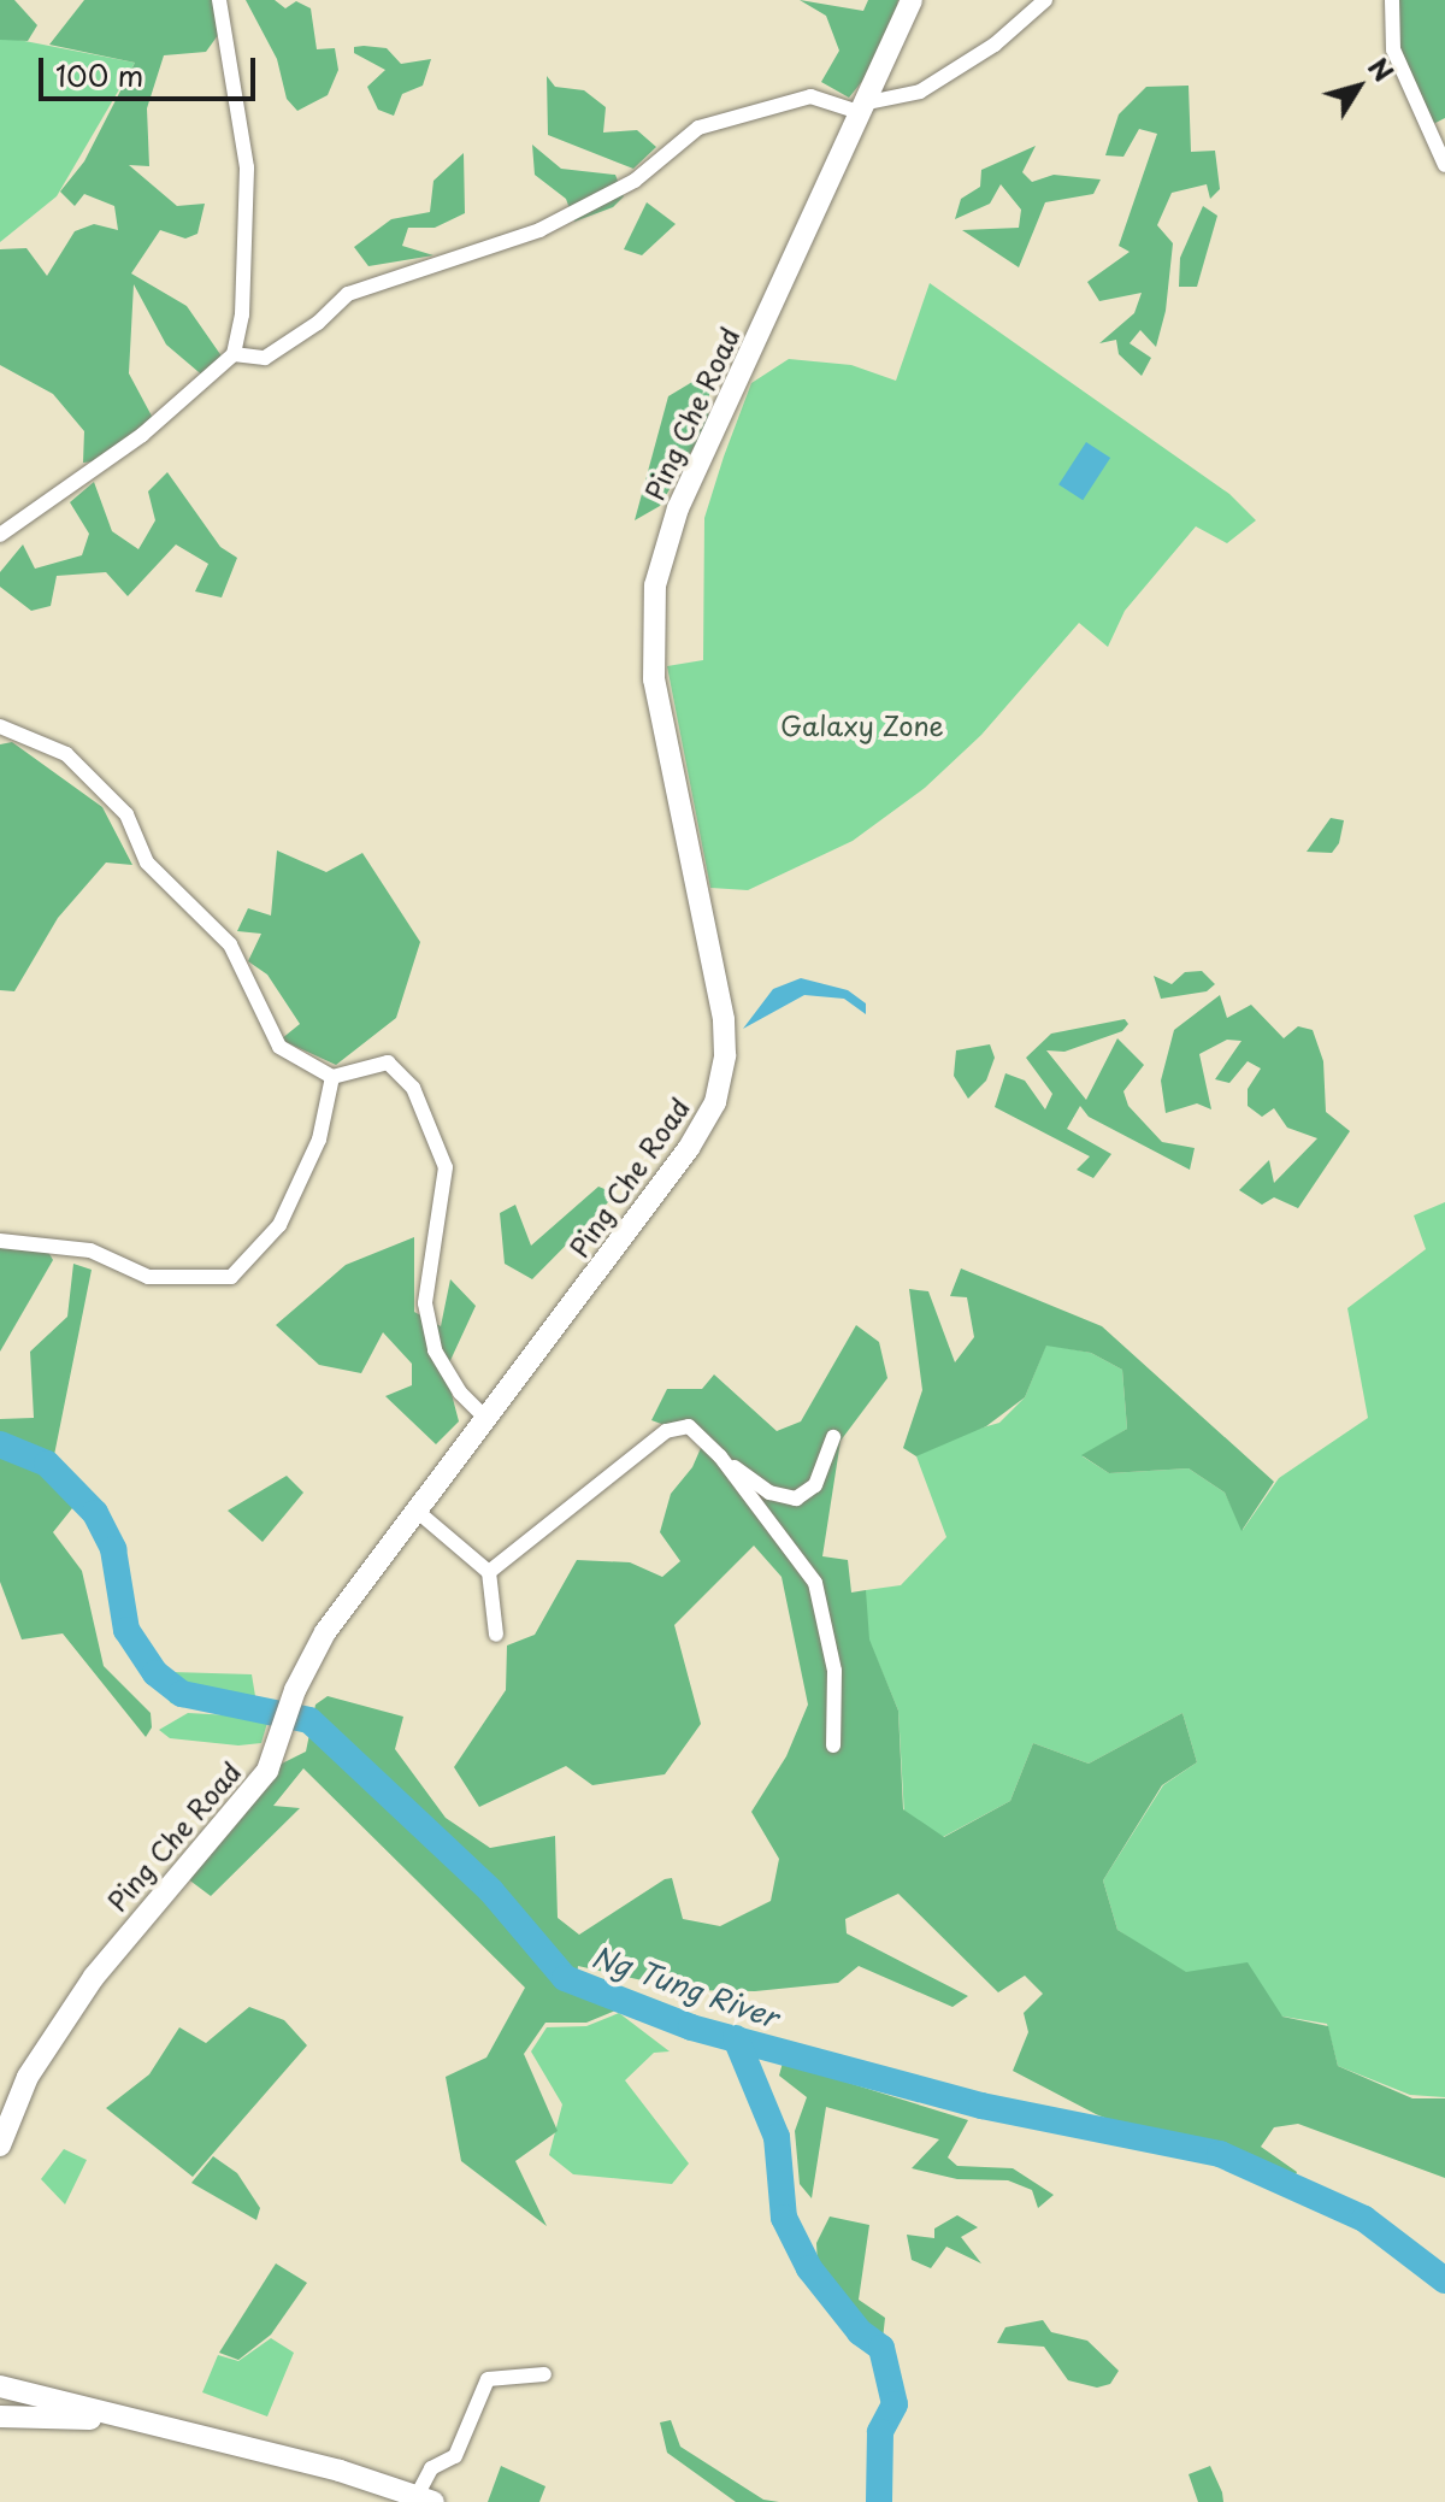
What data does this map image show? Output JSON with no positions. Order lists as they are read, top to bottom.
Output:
{
  "streets": {
    "street": ["Ping Che Road"]
  },
  "water": ["Ng Tung River"],
  "parks": ["Galaxy Zone"],
  "scale_bar": "100 m",
  "north": "top right"
}
